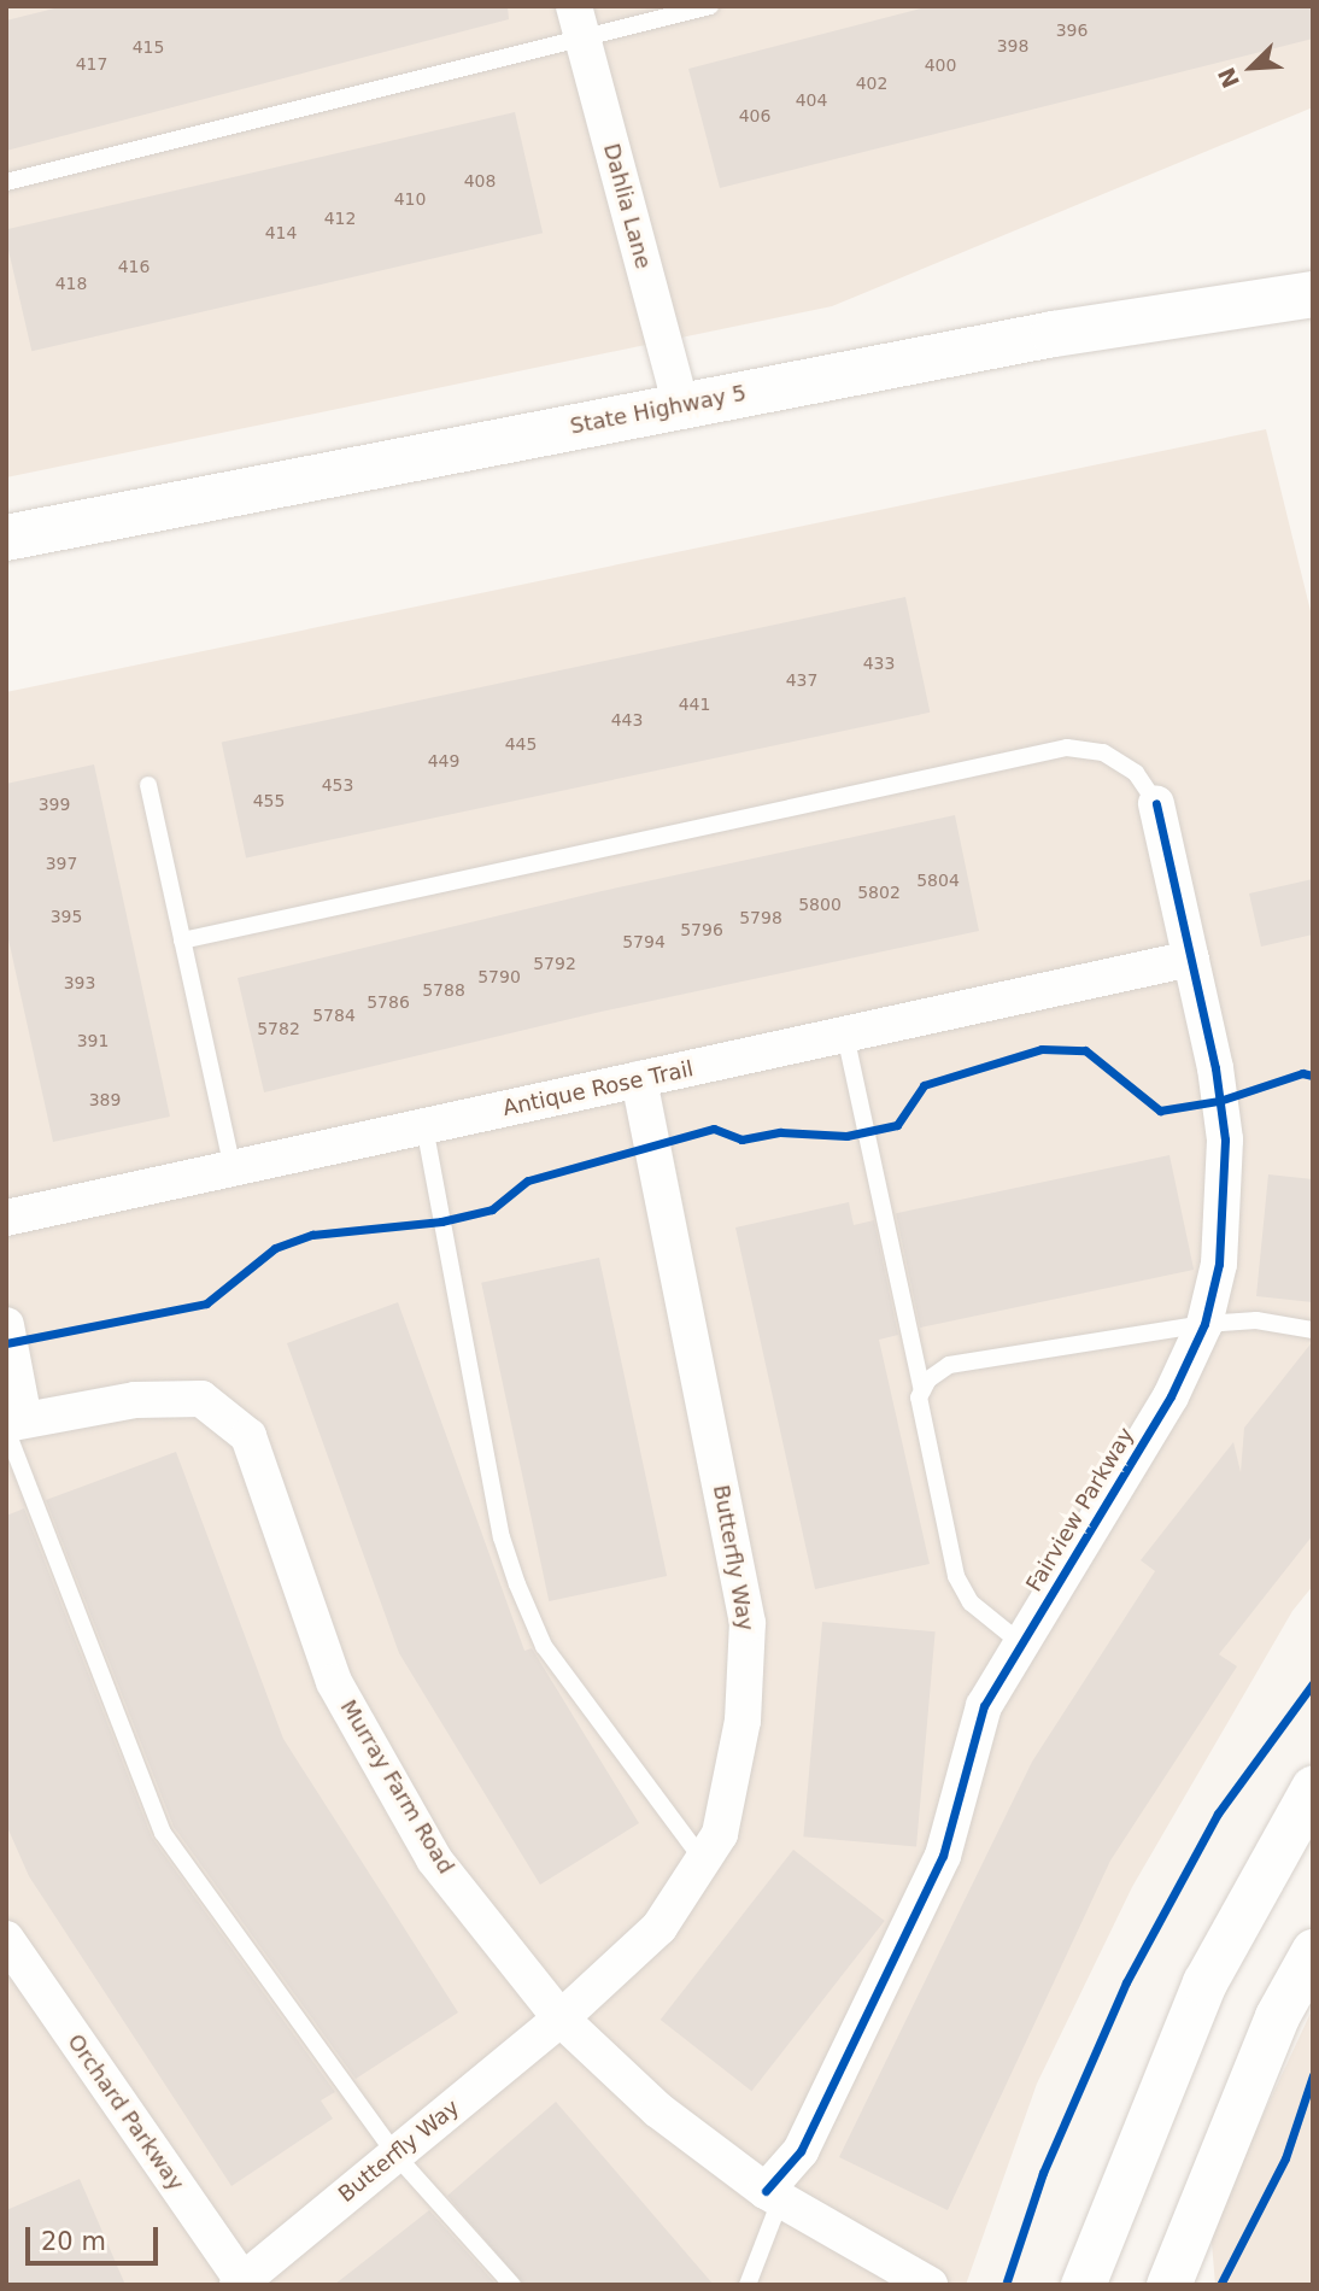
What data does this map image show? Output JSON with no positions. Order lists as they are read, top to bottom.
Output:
{
  "streets": {
    "main road": ["State Highway 5"],
    "street": [
      "Dahlia Lane",
      "Antique Rose Trail",
      "Fairview Parkway",
      "Butterfly Way",
      "Murray Farm Road",
      "Orchard Parkway"
    ]
  },
  "crossings": [
    ["Dahlia Lane", "State Highway 5"],
    ["Antique Rose Trail", "Fairview Parkway"],
    ["Antique Rose Trail", "Butterfly Way"],
    ["Fairview Parkway", "Murray Farm Road"],
    ["Butterfly Way", "Murray Farm Road"],
    ["Butterfly Way", "Orchard Parkway"]
  ],
  "house_numbers": [
    "396",
    "398",
    "415",
    "417",
    "400",
    "402",
    "404",
    "406",
    "408",
    "410",
    "412",
    "414",
    "416",
    "418",
    "433",
    "437",
    "441",
    "443",
    "445",
    "449",
    "453",
    "455",
    "399",
    "397",
    "5804",
    "5802",
    "5800",
    "395",
    "5798",
    "5796",
    "5794",
    "5792",
    "5790",
    "393",
    "5788",
    "5786",
    "5784",
    "5782",
    "391",
    "389"
  ],
  "scale_bar": "20 m",
  "north": "bottom left"
}
